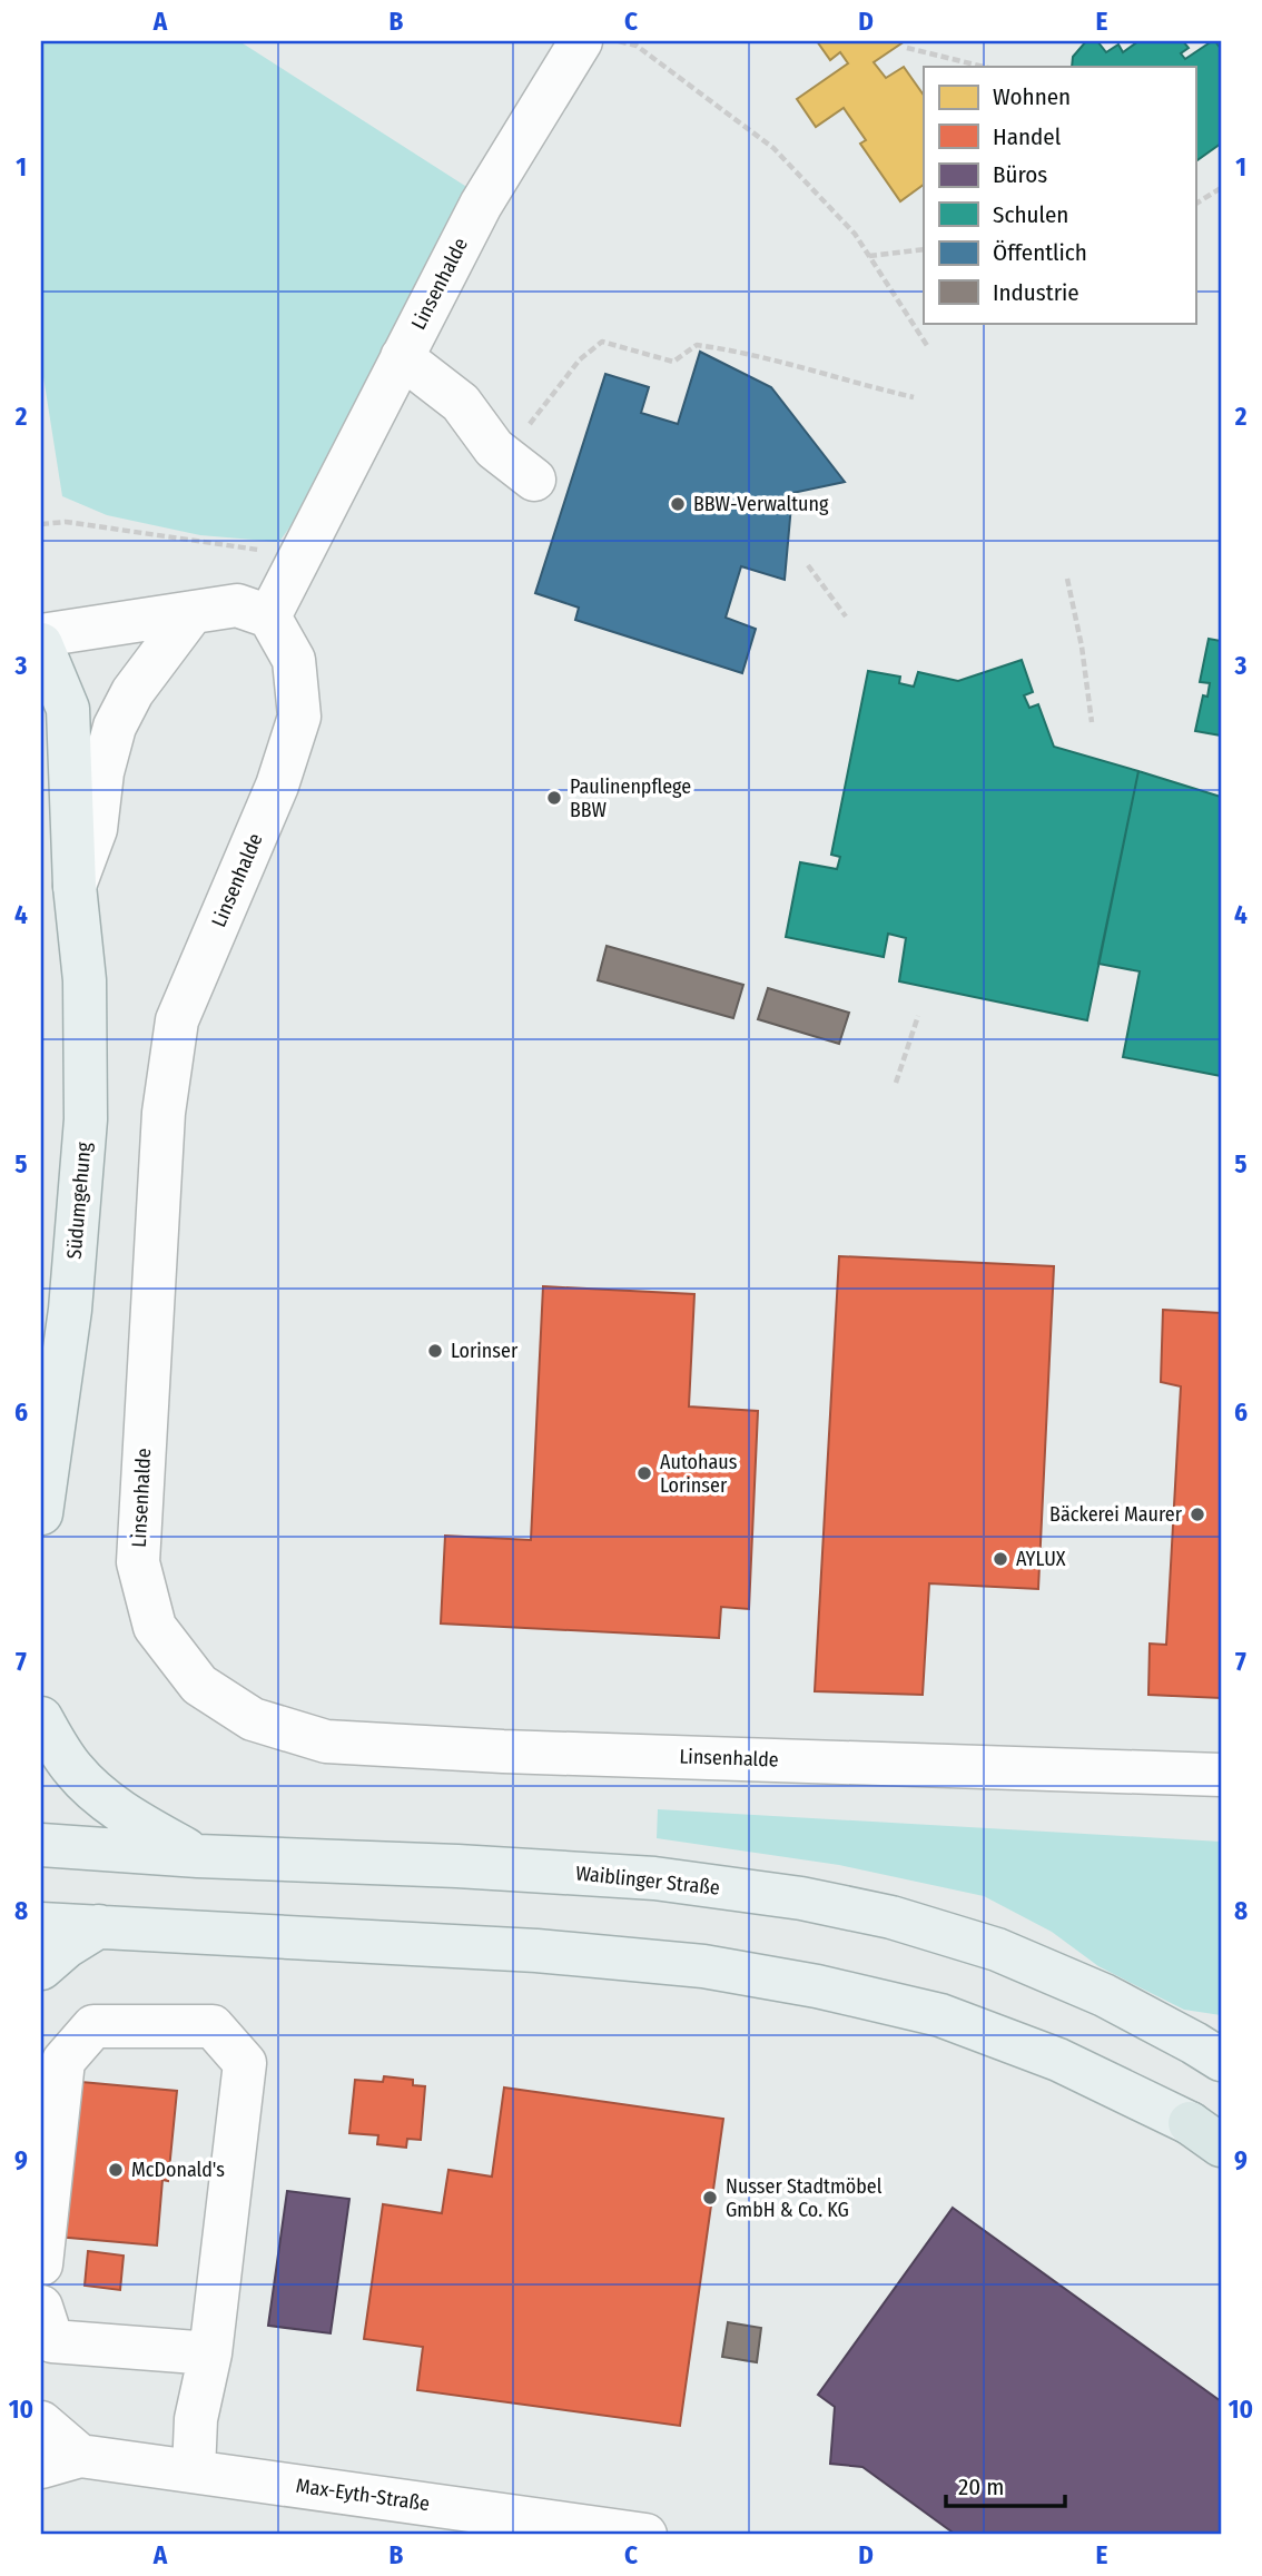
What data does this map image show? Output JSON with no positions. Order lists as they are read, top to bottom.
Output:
{
  "streets": {
    "main road": ["Südumgehung", "Waiblinger Straße"],
    "street": ["Linsenhalde", "Max-Eyth-Straße"]
  },
  "places": [
    "BBW-Verwaltung",
    "Paulinenpflege BBW",
    "Lorinser",
    "Autohaus Lorinser",
    "Bäckerei Maurer",
    "AYLUX",
    "McDonald's",
    "Nusser Stadtmöbel GmbH & Co. KG"
  ],
  "legend": [
    "Wohnen",
    "Handel",
    "Büros",
    "Schulen",
    "Öffentlich",
    "Industrie"
  ],
  "scale_bar": "20 m",
  "grid": {
    "columns": [
      "A",
      "B",
      "C",
      "D",
      "E"
    ],
    "rows": [
      "1",
      "2",
      "3",
      "4",
      "5",
      "6",
      "7",
      "8",
      "9",
      "10"
    ]
  }
}
